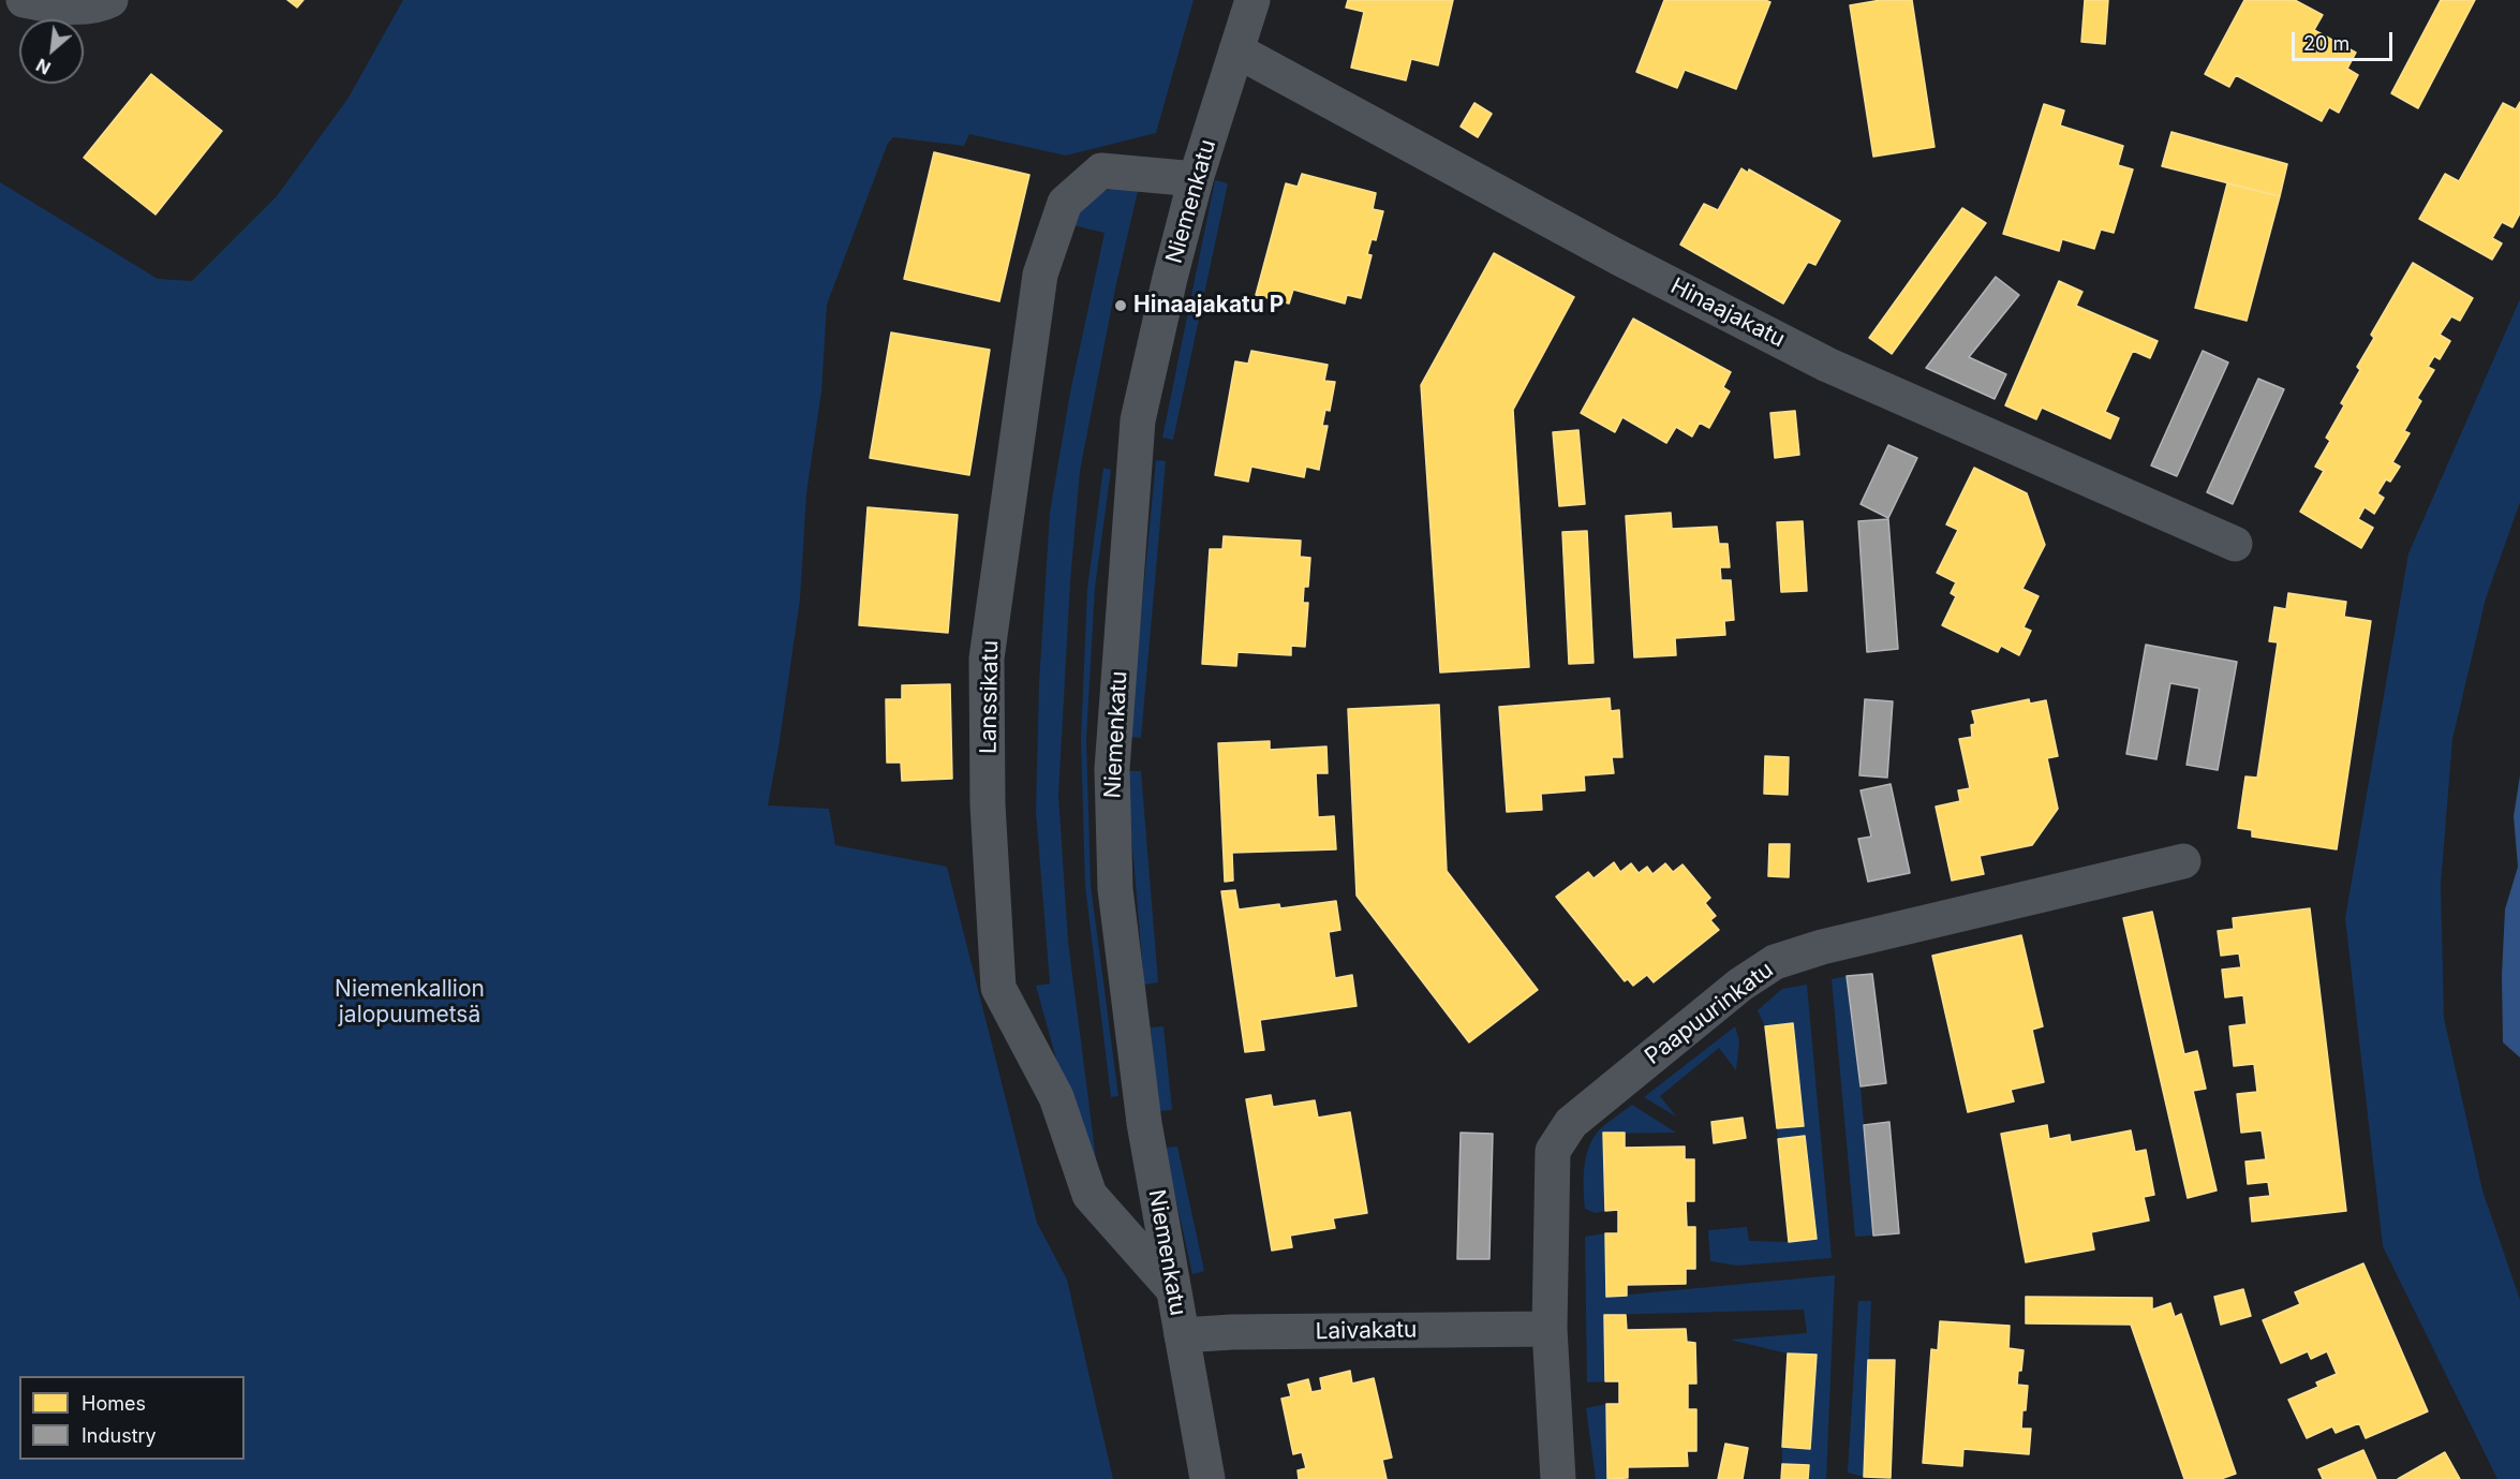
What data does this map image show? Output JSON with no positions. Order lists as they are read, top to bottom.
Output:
{
  "streets": {
    "street": [
      "Niemenkatu",
      "Hinaajakatu",
      "Lanssikatu",
      "Paapuurinkatu",
      "Laivakatu"
    ]
  },
  "crossings": [
    ["Niemenkatu", "Hinaajakatu"],
    ["Niemenkatu", "Lanssikatu"],
    ["Niemenkatu", "Laivakatu"],
    ["Paapuurinkatu", "Laivakatu"]
  ],
  "parks": ["Niemenkallion jalopuumetsä"],
  "places": ["Hinaajakatu P"],
  "legend": ["Homes", "Industry"],
  "scale_bar": "20 m",
  "north": "bottom left"
}
